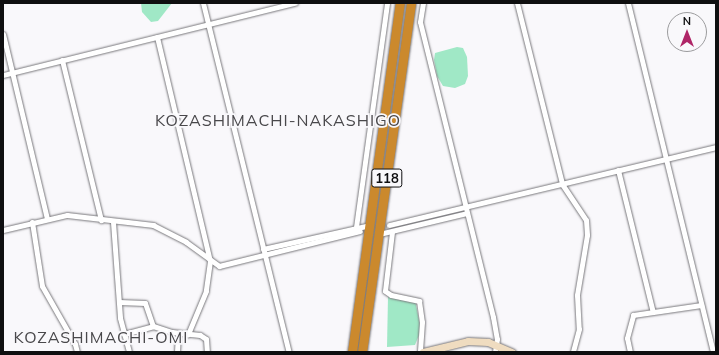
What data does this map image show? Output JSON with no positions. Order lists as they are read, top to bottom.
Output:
{
  "streets": {
    "highway": ["118"]
  },
  "districts": ["KOZASHIMACHI-NAKASHIGO", "KOZASHIMACHI-OMI"],
  "north": "top"
}
